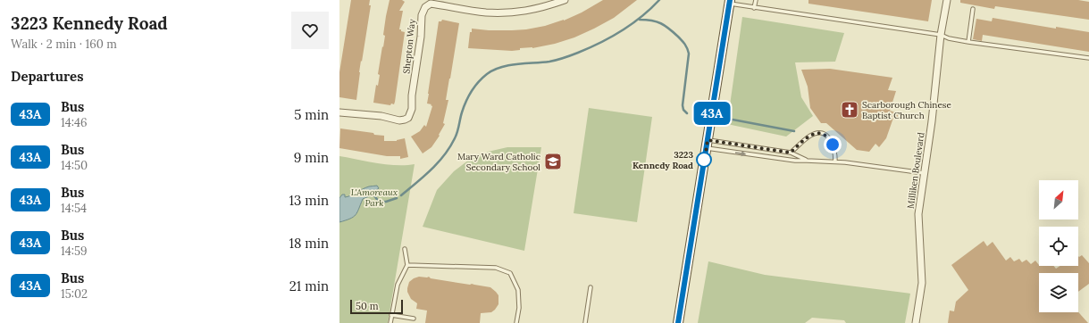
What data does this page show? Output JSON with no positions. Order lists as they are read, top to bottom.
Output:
{
  "streets": {
    "street": ["Shepton Way", "Milliken Boulevard"]
  },
  "parks": ["L'Amoreaux Park"],
  "places": {
    "church": ["Scarborough Chinese Baptist Church"],
    "other": ["3223 Kennedy Road"],
    "school or university": ["Mary Ward Catholic Secondary School"]
  },
  "lines": ["bus line 43A"],
  "scale_bar": "50 m",
  "north": "top right",
  "page": {
    "heading": [
      ["3223 Kennedy Road", "Walk · 2 min · 160 m"],
      "Departures"
    ],
    "on_map": "43A",
    "list": [
      {
        "mark": "43A",
        "name": "Bus",
        "note": "14:46",
        "value": "5 min"
      },
      {
        "mark": "43A",
        "name": "Bus",
        "note": "14:50",
        "value": "9 min"
      },
      {
        "mark": "43A",
        "name": "Bus",
        "note": "14:54",
        "value": "13 min"
      },
      {
        "mark": "43A",
        "name": "Bus",
        "note": "14:59",
        "value": "18 min"
      },
      {
        "mark": "43A",
        "name": "Bus",
        "note": "15:02",
        "value": "21 min"
      }
    ],
    "scale": "50 m"
  }
}
